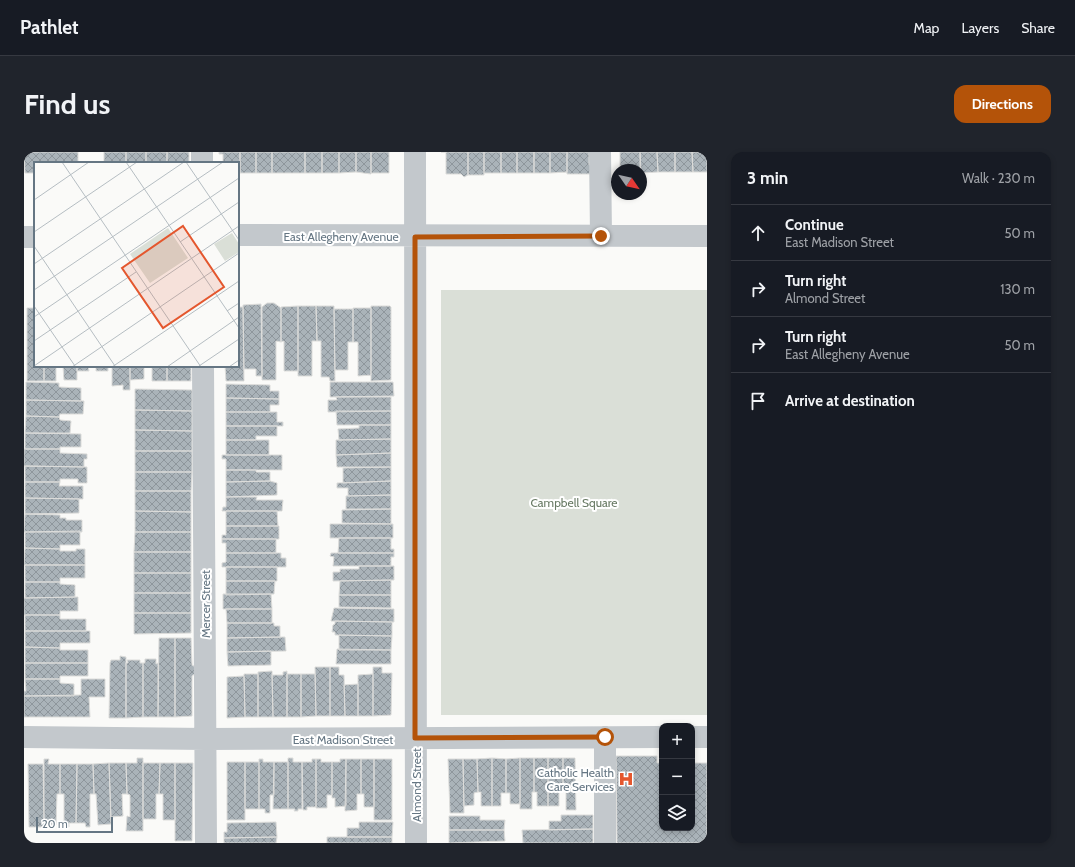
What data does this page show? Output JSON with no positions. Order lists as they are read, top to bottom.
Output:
{
  "streets": {
    "street": [
      "East Allegheny Avenue",
      "Mercer Street",
      "East Madison Street",
      "Almond Street"
    ]
  },
  "crossings": [
    ["East Allegheny Avenue", "Almond Street"],
    ["Mercer Street", "East Madison Street"],
    ["East Madison Street", "Almond Street"]
  ],
  "parks": ["Campbell Square"],
  "places": {
    "hospital": ["Catholic Health Care Services"]
  },
  "scale_bar": "20 m",
  "north": "bottom right",
  "page": {
    "header": "Pathlet",
    "nav": ["Map", "Layers", "Share"],
    "buttons": "Directions",
    "title": "Find us",
    "heading": ["3 min", "Walk · 230 m"],
    "list": [
      ["Continue", "East Madison Street", "50 m"],
      ["Turn right", "Almond Street", "130 m"],
      ["Turn right", "East Allegheny Avenue", "50 m"],
      "Arrive at destination"
    ],
    "map_buttons": ["+", "−"],
    "scale": "20 m"
  }
}
